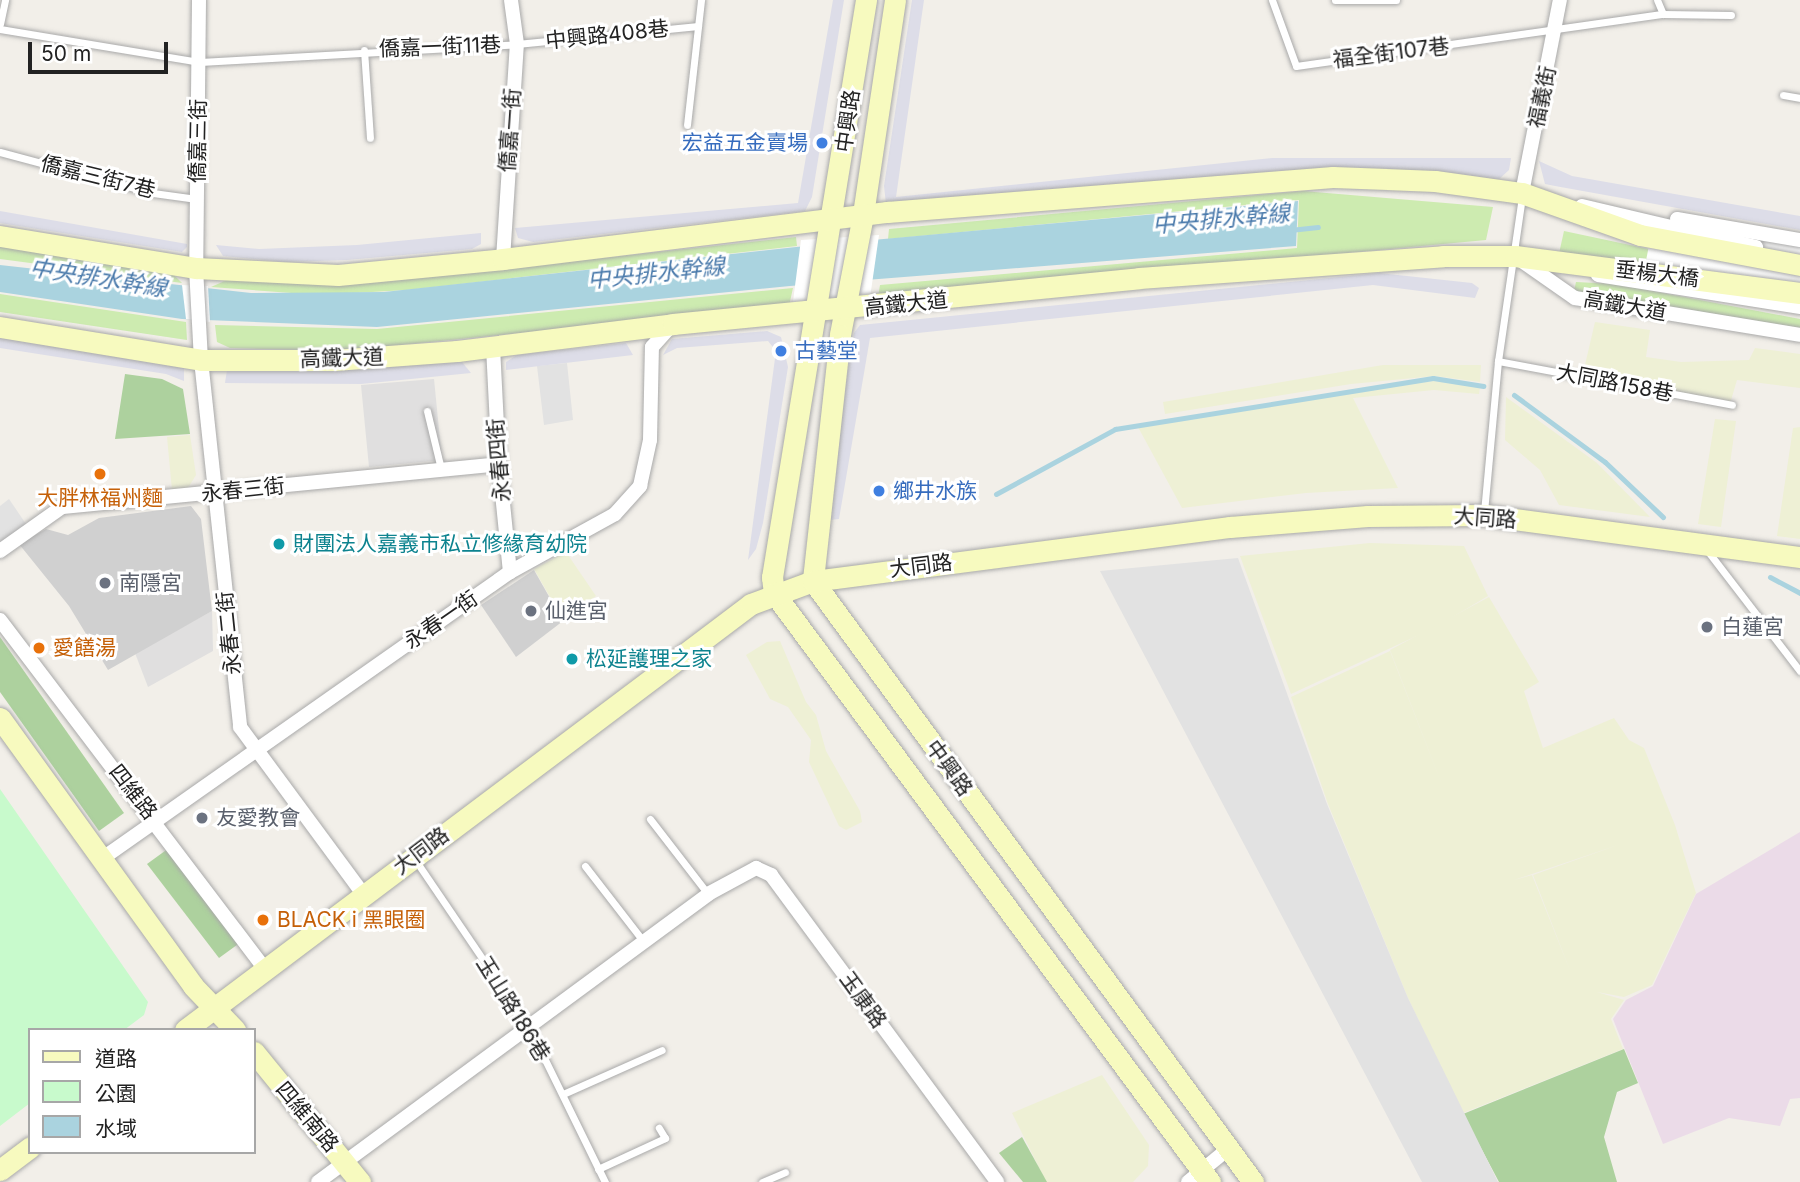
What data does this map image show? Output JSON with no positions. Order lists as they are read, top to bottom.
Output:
{
  "streets": {
    "street": [
      "福義街",
      "中興路",
      "僑嘉一街",
      "僑嘉三街",
      "垂楊大橋",
      "高鐵大道",
      "永春四街",
      "永春三街",
      "大同路",
      "永春一街",
      "永春二街",
      "四維路",
      "玉康路",
      "四維南路"
    ],
    "lane": [
      "中興路408巷",
      "僑嘉一街11巷",
      "福全街107巷",
      "僑嘉三街7巷",
      "大同路158巷",
      "玉山路186巷"
    ]
  },
  "crossings": [
    ["中興路408巷", "僑嘉一街11巷"],
    ["中興路408巷", "僑嘉一街"],
    ["僑嘉一街11巷", "僑嘉一街"],
    ["僑嘉一街11巷", "僑嘉三街"],
    ["福全街107巷", "福義街"],
    ["福義街", "垂楊大橋"],
    ["中興路", "高鐵大道"],
    ["中興路", "大同路"],
    ["僑嘉三街", "僑嘉三街7巷"],
    ["僑嘉三街", "永春二街"],
    ["垂楊大橋", "高鐵大道"],
    ["高鐵大道", "永春四街"],
    ["高鐵大道", "永春一街"],
    ["高鐵大道", "永春二街"],
    ["永春四街", "永春三街"],
    ["永春四街", "永春一街"],
    ["永春三街", "永春二街"],
    ["大同路", "永春二街"],
    ["大同路", "四維路"],
    ["大同路", "玉山路186巷"],
    ["永春一街", "永春二街"],
    ["永春一街", "四維路"],
    ["玉康路", "玉山路186巷"],
    ["玉康路", "四維南路"]
  ],
  "water": ["中央排水幹線"],
  "places": [
    "宏益五金賣場",
    "古藝堂",
    "大胖林福州麵",
    "鄉井水族",
    "財團法人嘉義市私立修緣育幼院",
    "南隱宮",
    "仙進宮",
    "白蓮宮",
    "愛饍湯",
    "松延護理之家",
    "友愛教會",
    "BLACK i 黑眼圈"
  ],
  "legend": ["道路", "公園", "水域"],
  "scale_bar": "50 m"
}
